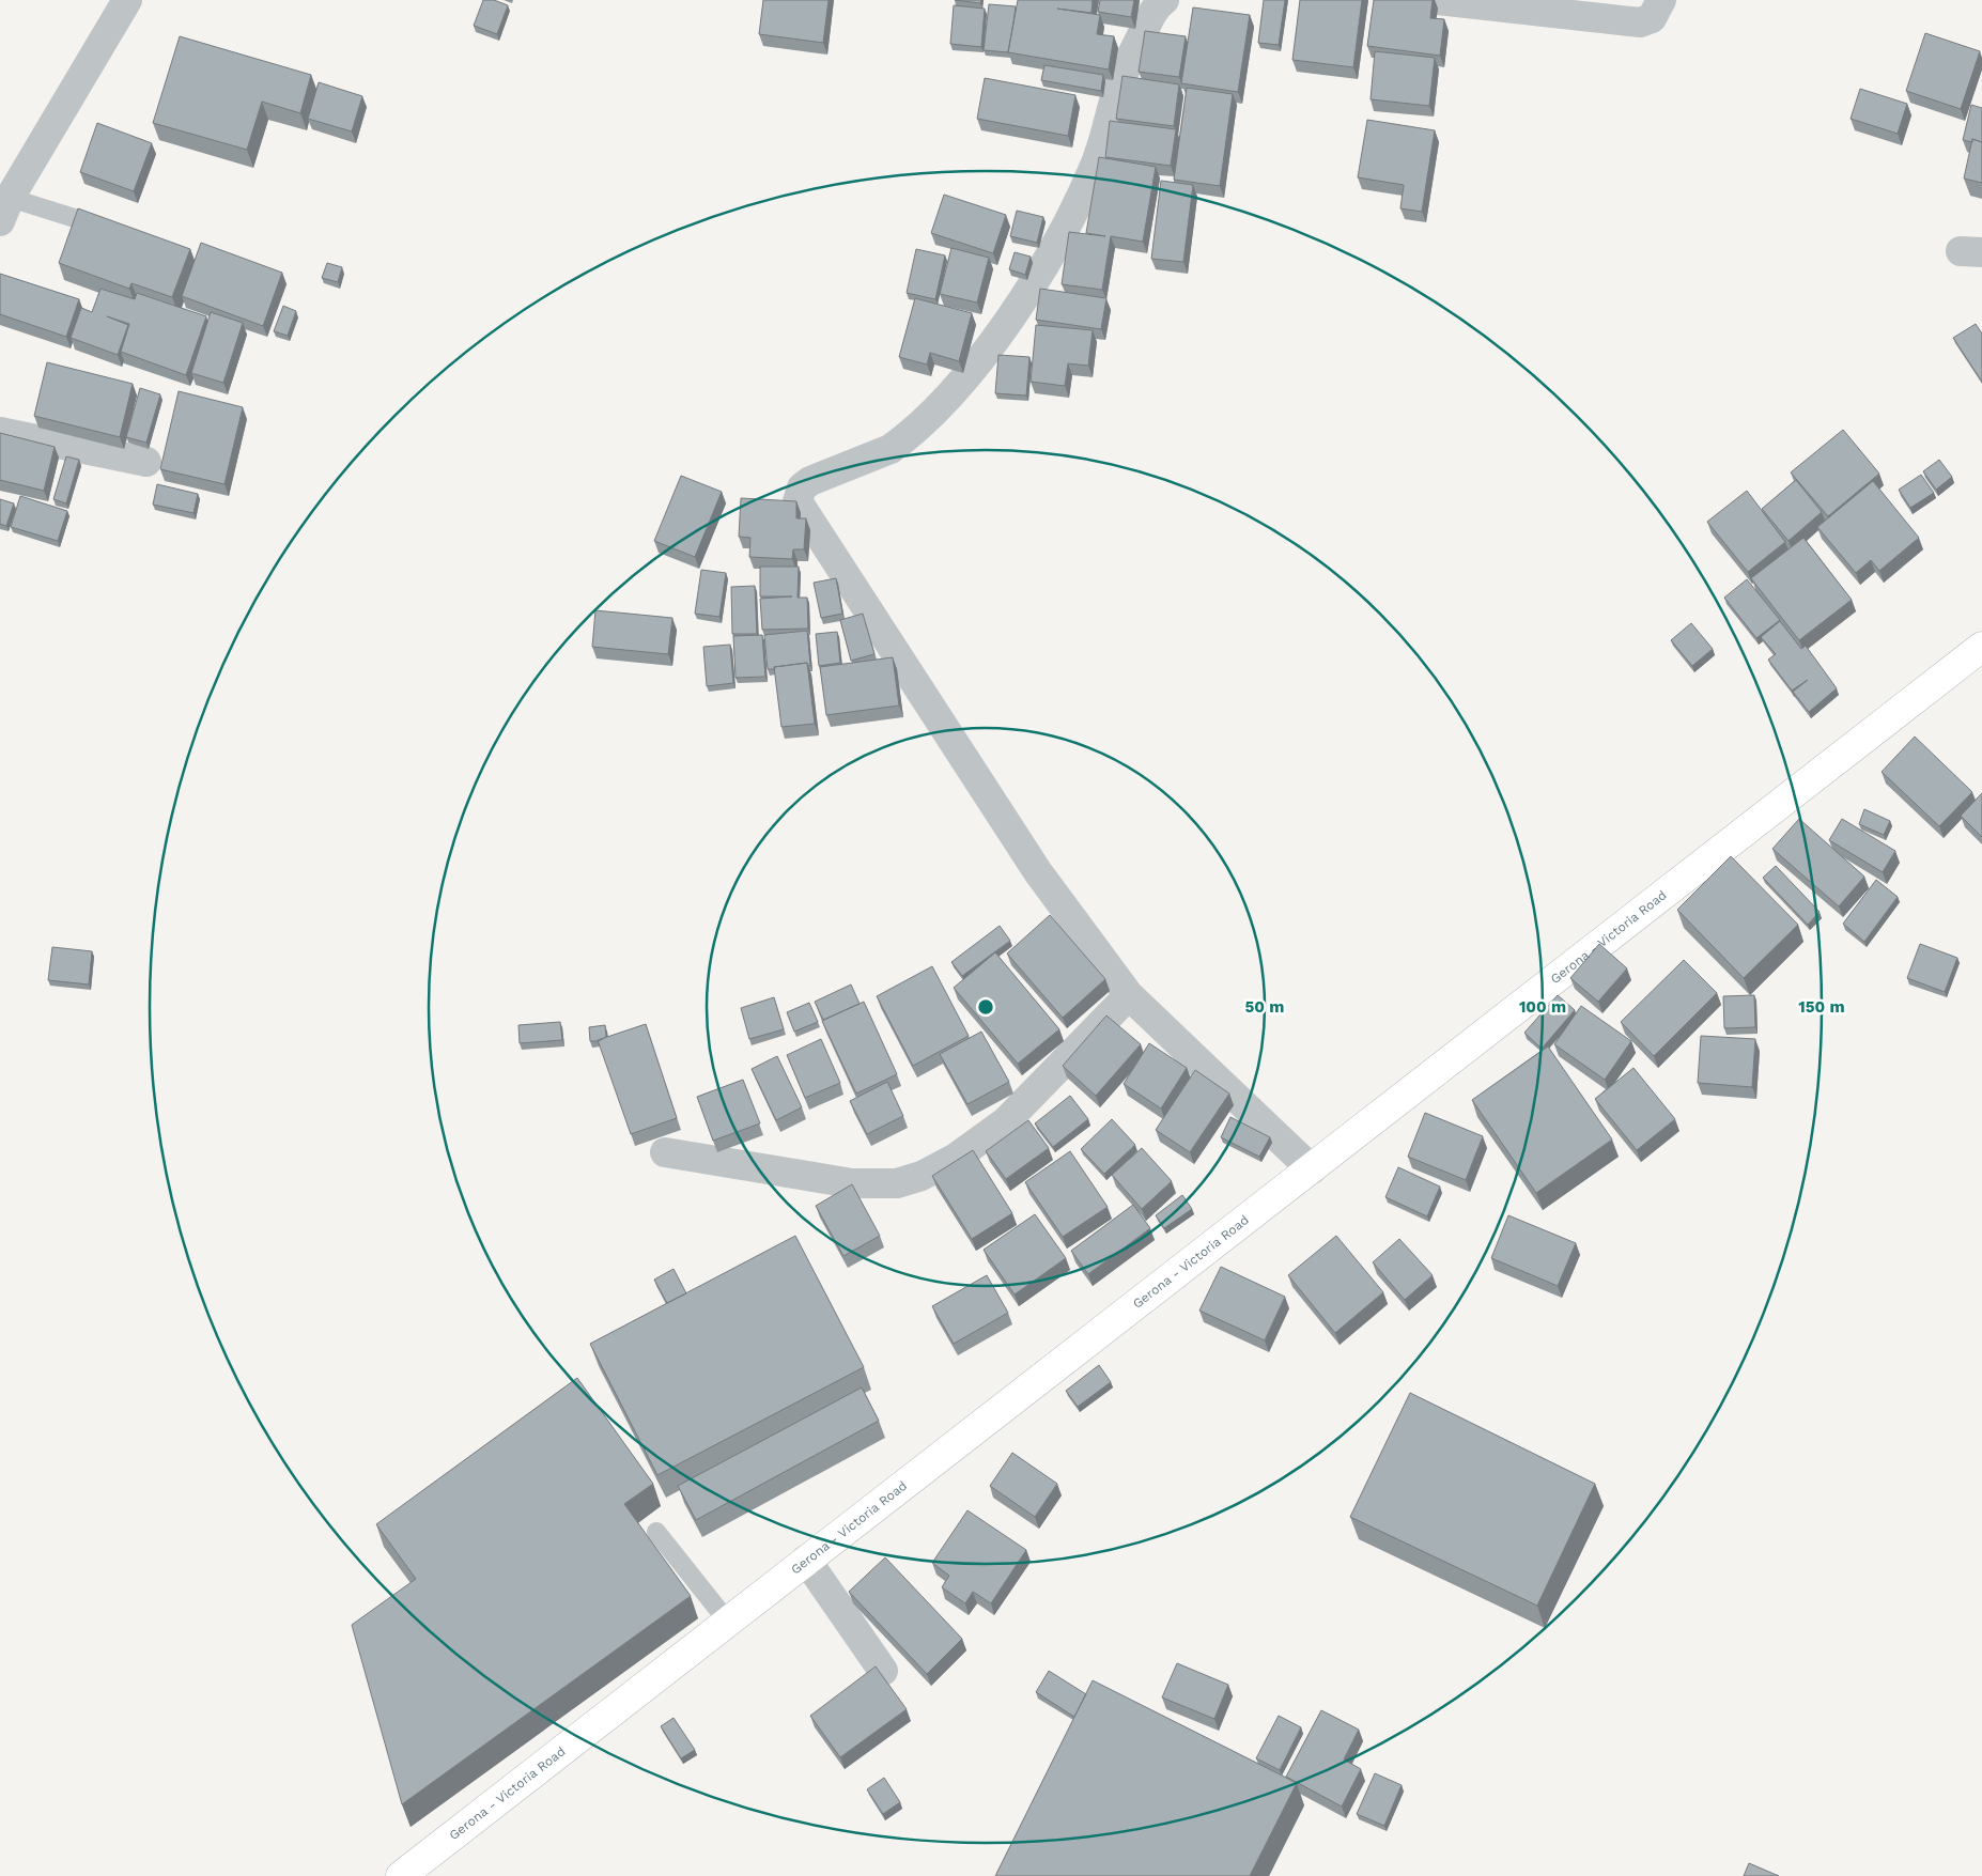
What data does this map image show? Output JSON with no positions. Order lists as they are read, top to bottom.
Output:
{
  "streets": {
    "main road": ["Gerona - Victoria Road"]
  },
  "rings": ["50 m", "100 m", "150 m"]
}
